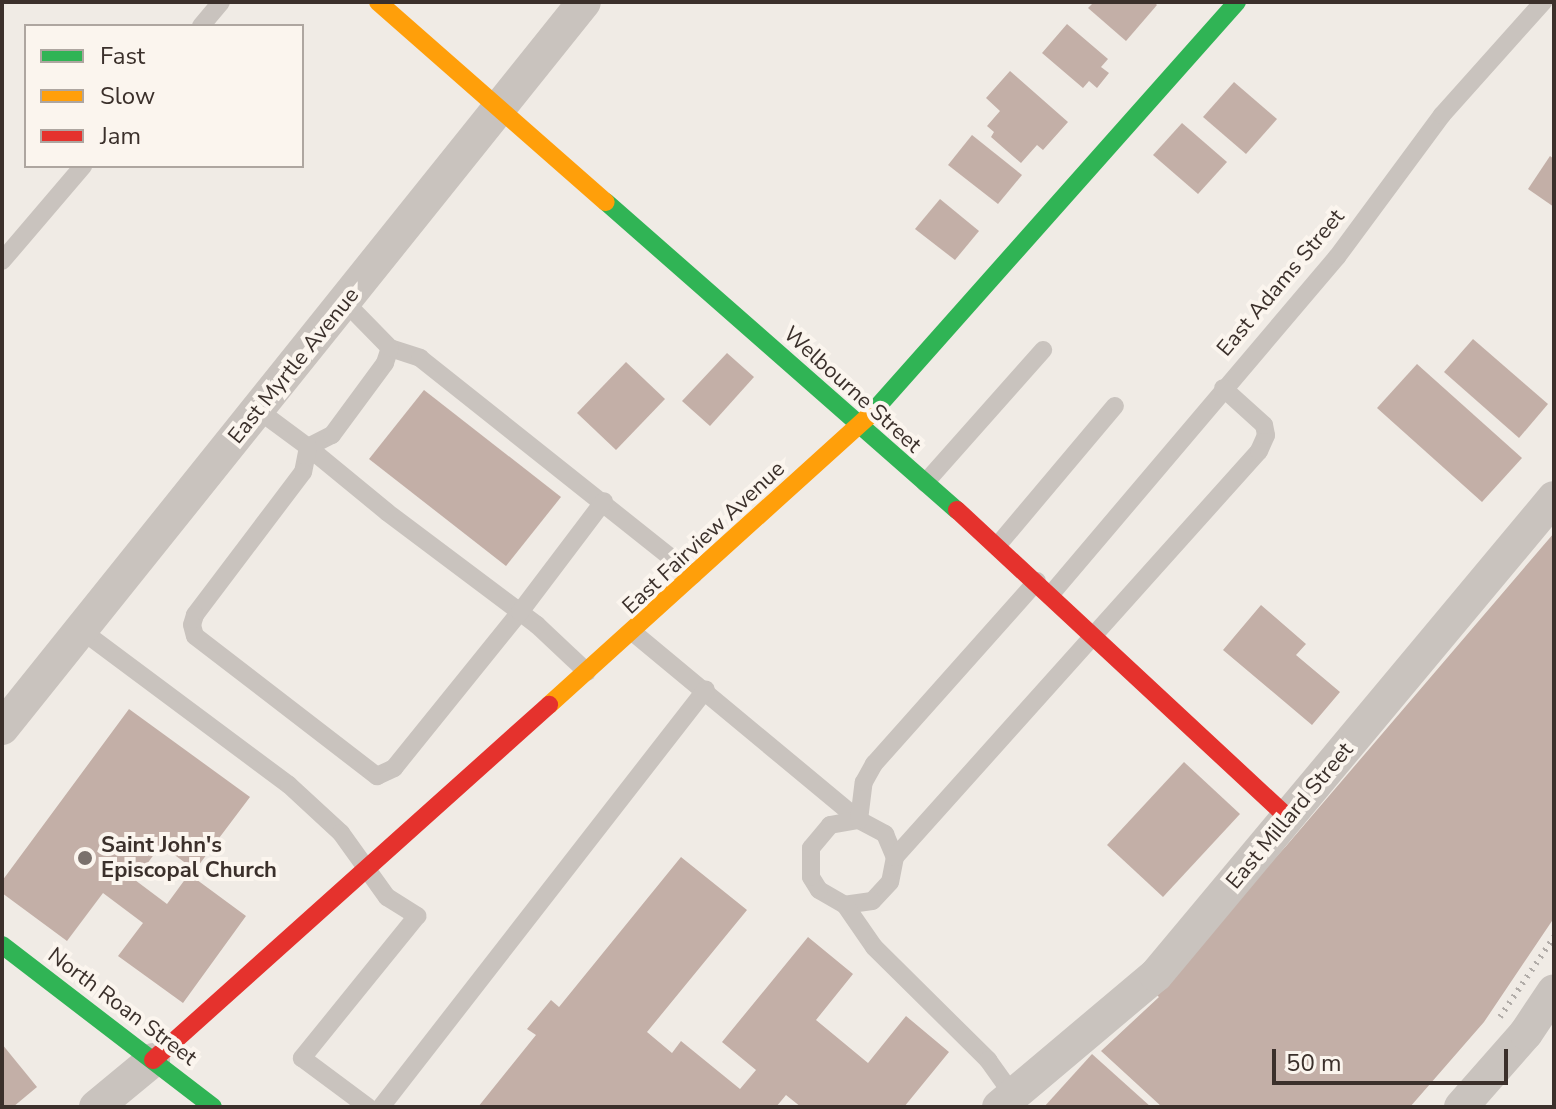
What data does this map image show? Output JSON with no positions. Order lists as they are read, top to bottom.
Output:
{
  "streets": {
    "street": [
      "East Myrtle Avenue",
      "Welbourne Street",
      "East Fairview Avenue",
      "East Millard Street",
      "North Roan Street"
    ],
    "lane": ["East Adams Street"]
  },
  "crossings": [
    ["East Adams Street", "Welbourne Street"],
    ["East Myrtle Avenue", "Welbourne Street"],
    ["Welbourne Street", "East Fairview Avenue"],
    ["Welbourne Street", "East Millard Street"],
    ["East Fairview Avenue", "North Roan Street"]
  ],
  "places": ["Saint John's Episcopal Church"],
  "legend": ["Fast", "Slow", "Jam"],
  "scale_bar": "50 m"
}
